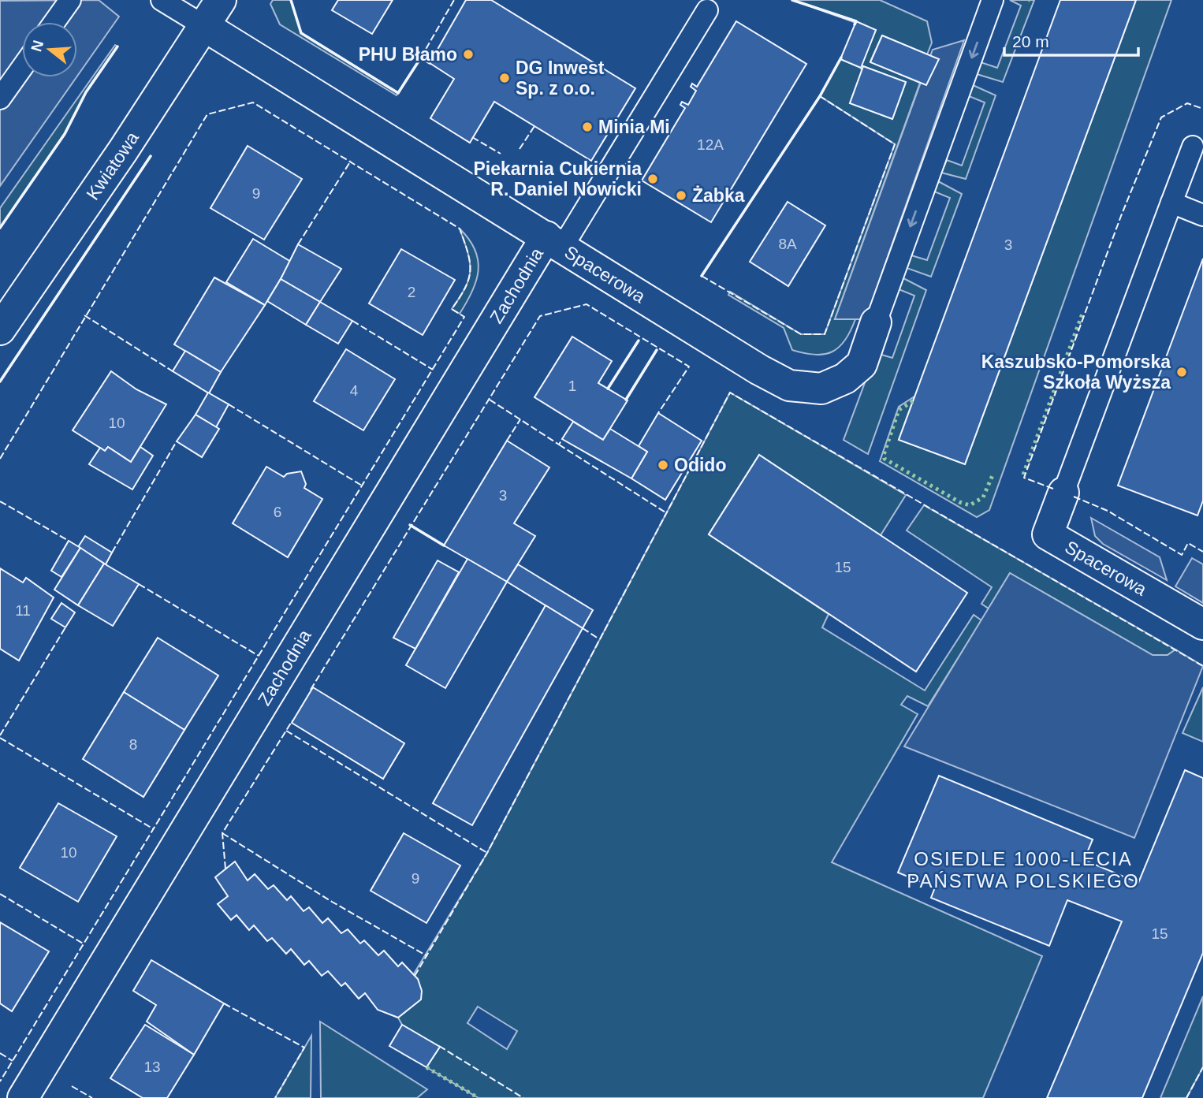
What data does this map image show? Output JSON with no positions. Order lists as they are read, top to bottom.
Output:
{
  "streets": {
    "street": ["Kwiatowa", "Spacerowa", "Zachodnia"]
  },
  "crossings": [
    ["Kwiatowa", "Spacerowa"],
    ["Spacerowa", "Zachodnia"]
  ],
  "districts": ["OSIEDLE 1000-LECIA PAŃSTWA POLSKIEGO"],
  "places": [
    "PHU Błamo",
    "DG Inwest Sp. z o.o.",
    "Minia Mi",
    "Piekarnia Cukiernia R. Daniel Nowicki",
    "Żabka",
    "Kaszubsko-Pomorska Szkoła Wyższa",
    "Odido"
  ],
  "house_numbers": [
    "12A",
    "9",
    "8A",
    "3",
    "2",
    "1",
    "4",
    "10",
    "3",
    "6",
    "15",
    "11",
    "8",
    "10",
    "9",
    "15",
    "13"
  ],
  "scale_bar": "20 m",
  "north": "left"
}
